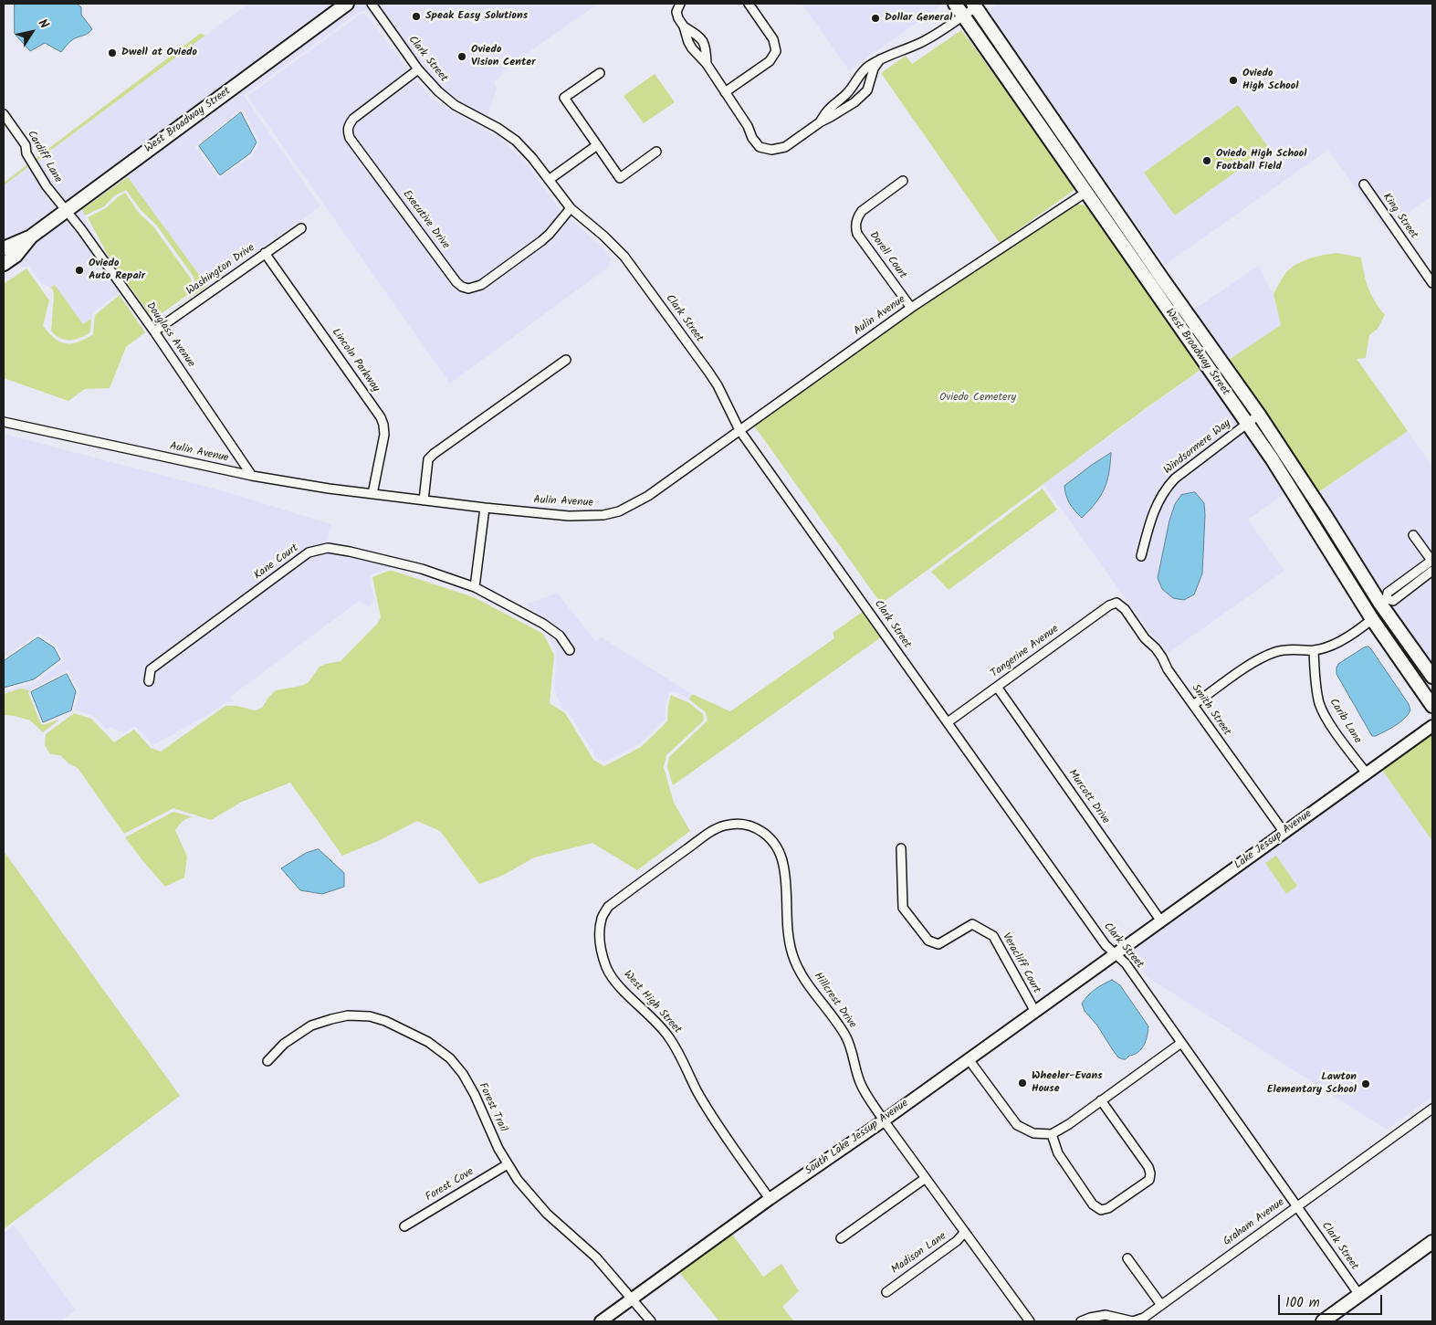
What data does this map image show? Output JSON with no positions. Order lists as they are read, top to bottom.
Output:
{
  "streets": {
    "main road": ["West Broadway Street"],
    "street": [
      "Clark Street",
      "Cardiff Lane",
      "King Street",
      "Executive Drive",
      "Dorell Court",
      "Washington Drive",
      "Aulin Avenue",
      "Douglass Avenue",
      "Lincoln Parkway",
      "Windsormere Way",
      "Kane Court",
      "Tangerine Avenue",
      "Smith Street",
      "Carib Lane",
      "Murcott Drive",
      "Lake Jessup Avenue",
      "Veracliff Court",
      "Hillcrest Drive",
      "West High Street",
      "Forest Trail",
      "South Lake Jessup Avenue",
      "Forest Cove",
      "Graham Avenue",
      "Madison Lane"
    ]
  },
  "crossings": [
    ["Clark Street", "Executive Drive"],
    ["Clark Street", "Aulin Avenue"],
    ["Clark Street", "Tangerine Avenue"],
    ["Clark Street", "Lake Jessup Avenue"],
    ["Clark Street", "South Lake Jessup Avenue"],
    ["Clark Street", "Graham Avenue"],
    ["West Broadway Street", "Cardiff Lane"],
    ["West Broadway Street", "Aulin Avenue"],
    ["West Broadway Street", "Douglass Avenue"],
    ["West Broadway Street", "Windsormere Way"],
    ["Cardiff Lane", "Douglass Avenue"],
    ["Dorell Court", "Aulin Avenue"],
    ["Washington Drive", "Douglass Avenue"],
    ["Washington Drive", "Lincoln Parkway"],
    ["Aulin Avenue", "Douglass Avenue"],
    ["Aulin Avenue", "Lincoln Parkway"],
    ["Tangerine Avenue", "Smith Street"],
    ["Tangerine Avenue", "Murcott Drive"],
    ["Smith Street", "Lake Jessup Avenue"],
    ["Carib Lane", "Lake Jessup Avenue"],
    ["Murcott Drive", "Lake Jessup Avenue"],
    ["Lake Jessup Avenue", "South Lake Jessup Avenue"],
    ["Veracliff Court", "South Lake Jessup Avenue"],
    ["Hillcrest Drive", "West High Street"],
    ["Hillcrest Drive", "South Lake Jessup Avenue"],
    ["Hillcrest Drive", "Madison Lane"],
    ["West High Street", "South Lake Jessup Avenue"],
    ["Forest Trail", "South Lake Jessup Avenue"],
    ["Forest Trail", "Forest Cove"]
  ],
  "parks": ["Oviedo Cemetery"],
  "places": [
    "Speak Easy Solutions",
    "Dollar General",
    "Dwell at Oviedo",
    "Oviedo Vision Center",
    "Oviedo High School",
    "Oviedo High School Football Field",
    "Oviedo Auto Repair",
    "Wheeler-Evans House",
    "Lawton Elementary School"
  ],
  "scale_bar": "100 m",
  "north": "top right"
}
